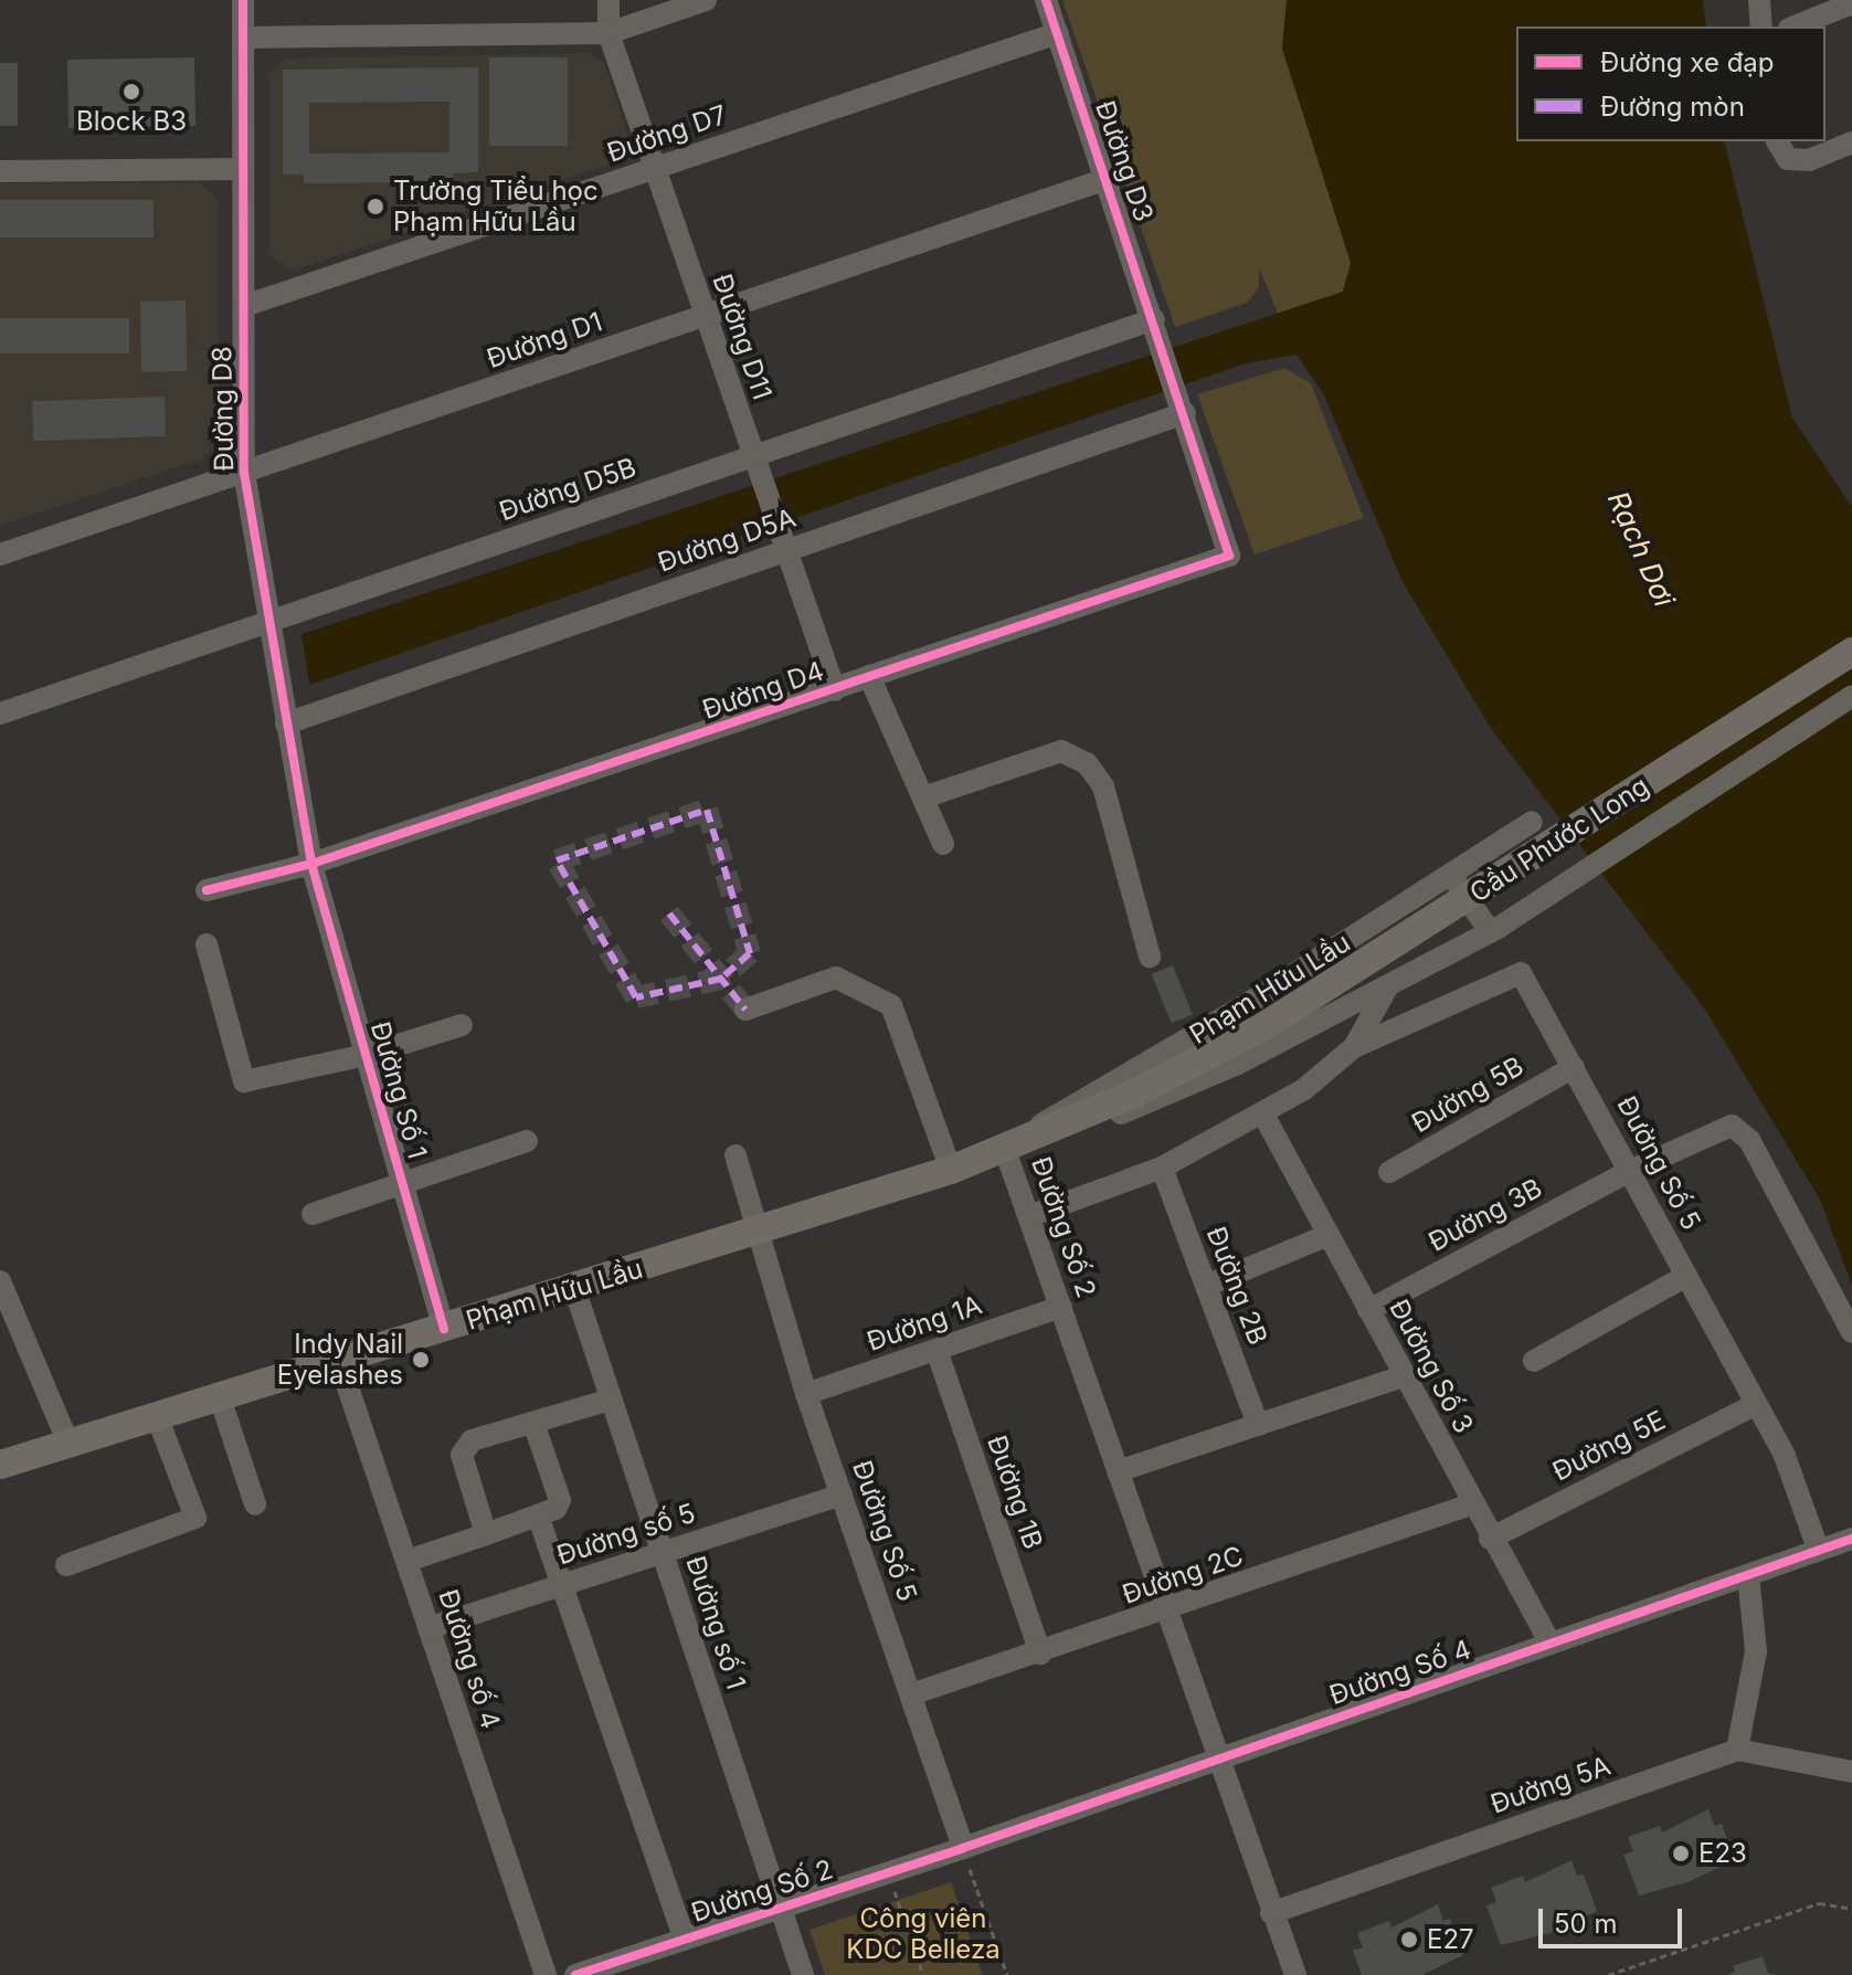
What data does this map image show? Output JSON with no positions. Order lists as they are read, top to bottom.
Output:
{
  "streets": {
    "main road": ["Cầu Phước Long", "Phạm Hữu Lầu"],
    "street": [
      "Đường D7",
      "Đường D3",
      "Đường D11",
      "Đường D1",
      "Đường D8",
      "Đường D5B",
      "Đường D5A",
      "Đường D4",
      "Đường Số 1",
      "Đường 5B",
      "Đường Số 5",
      "Đường 3B",
      "Đường Số 2",
      "Đường 2B",
      "Đường 1A",
      "Đường Số 3",
      "Đường 5E",
      "Đường 1B",
      "Đường số 5",
      "Đường 2C",
      "Đường số 1",
      "Đường số 4",
      "Đường Số 4",
      "Đường 5A"
    ]
  },
  "crossings": [
    ["Đường D7", "Đường D3"],
    ["Đường D7", "Đường D11"],
    ["Đường D7", "Đường D8"],
    ["Đường D3", "Đường D1"],
    ["Đường D3", "Đường D5B"],
    ["Đường D3", "Đường D5A"],
    ["Đường D3", "Đường D4"],
    ["Đường D11", "Đường D1"],
    ["Đường D11", "Đường D5B"],
    ["Đường D11", "Đường D5A"],
    ["Đường D11", "Đường D4"],
    ["Đường D1", "Đường D8"],
    ["Đường D8", "Đường D5B"],
    ["Đường D8", "Đường D5A"],
    ["Đường D8", "Đường D4"],
    ["Đường D8", "Đường Số 1"],
    ["Đường D5A", "Đường D4"],
    ["Đường D4", "Đường Số 1"],
    ["Cầu Phước Long", "Phạm Hữu Lầu"],
    ["Phạm Hữu Lầu", "Đường Số 1"],
    ["Phạm Hữu Lầu", "Đường Số 5"],
    ["Phạm Hữu Lầu", "Đường Số 2"],
    ["Phạm Hữu Lầu", "Đường số 1"],
    ["Phạm Hữu Lầu", "Đường số 4"],
    ["Đường 5B", "Đường Số 5"],
    ["Đường Số 5", "Đường 3B"],
    ["Đường Số 5", "Đường Số 2"],
    ["Đường Số 5", "Đường 1A"],
    ["Đường Số 5", "Đường 5E"],
    ["Đường Số 5", "Đường số 5"],
    ["Đường Số 5", "Đường 2C"],
    ["Đường Số 5", "Đường Số 4"],
    ["Đường 3B", "Đường Số 3"],
    ["Đường Số 2", "Đường 1A"],
    ["Đường Số 2", "Đường 2C"],
    ["Đường Số 2", "Đường số 1"],
    ["Đường Số 2", "Đường Số 4"],
    ["Đường Số 2", "Đường 5A"],
    ["Đường 1A", "Đường 1B"],
    ["Đường Số 3", "Đường 5E"],
    ["Đường Số 3", "Đường 2C"],
    ["Đường Số 3", "Đường Số 4"],
    ["Đường 1B", "Đường 2C"],
    ["Đường số 5", "Đường số 1"],
    ["Đường số 5", "Đường số 4"]
  ],
  "water": ["Rạch Dơi"],
  "parks": ["Công viên KDC Belleza"],
  "places": [
    "Block B3",
    "Trường Tiểu học Phạm Hữu Lầu",
    "Indy Nail Eyelashes",
    "E23",
    "E27"
  ],
  "legend": ["Đường xe đạp", "Đường mòn"],
  "scale_bar": "50 m"
}
